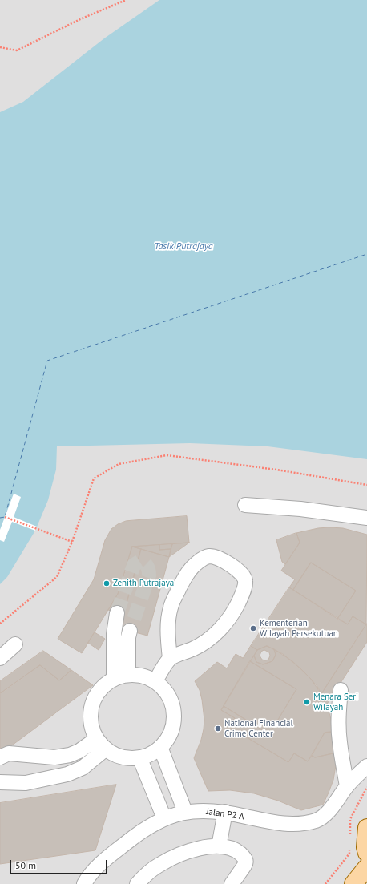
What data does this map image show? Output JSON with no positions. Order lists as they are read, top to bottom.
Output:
{
  "streets": {
    "street": ["Jalan P2 A"]
  },
  "water": ["Tasik Putrajaya"],
  "places": [
    "Zenith Putrajaya",
    "Kementerian Wilayah Persekutuan",
    "Menara Seri Wilayah",
    "National Financial Crime Center"
  ],
  "scale_bar": "50 m"
}
